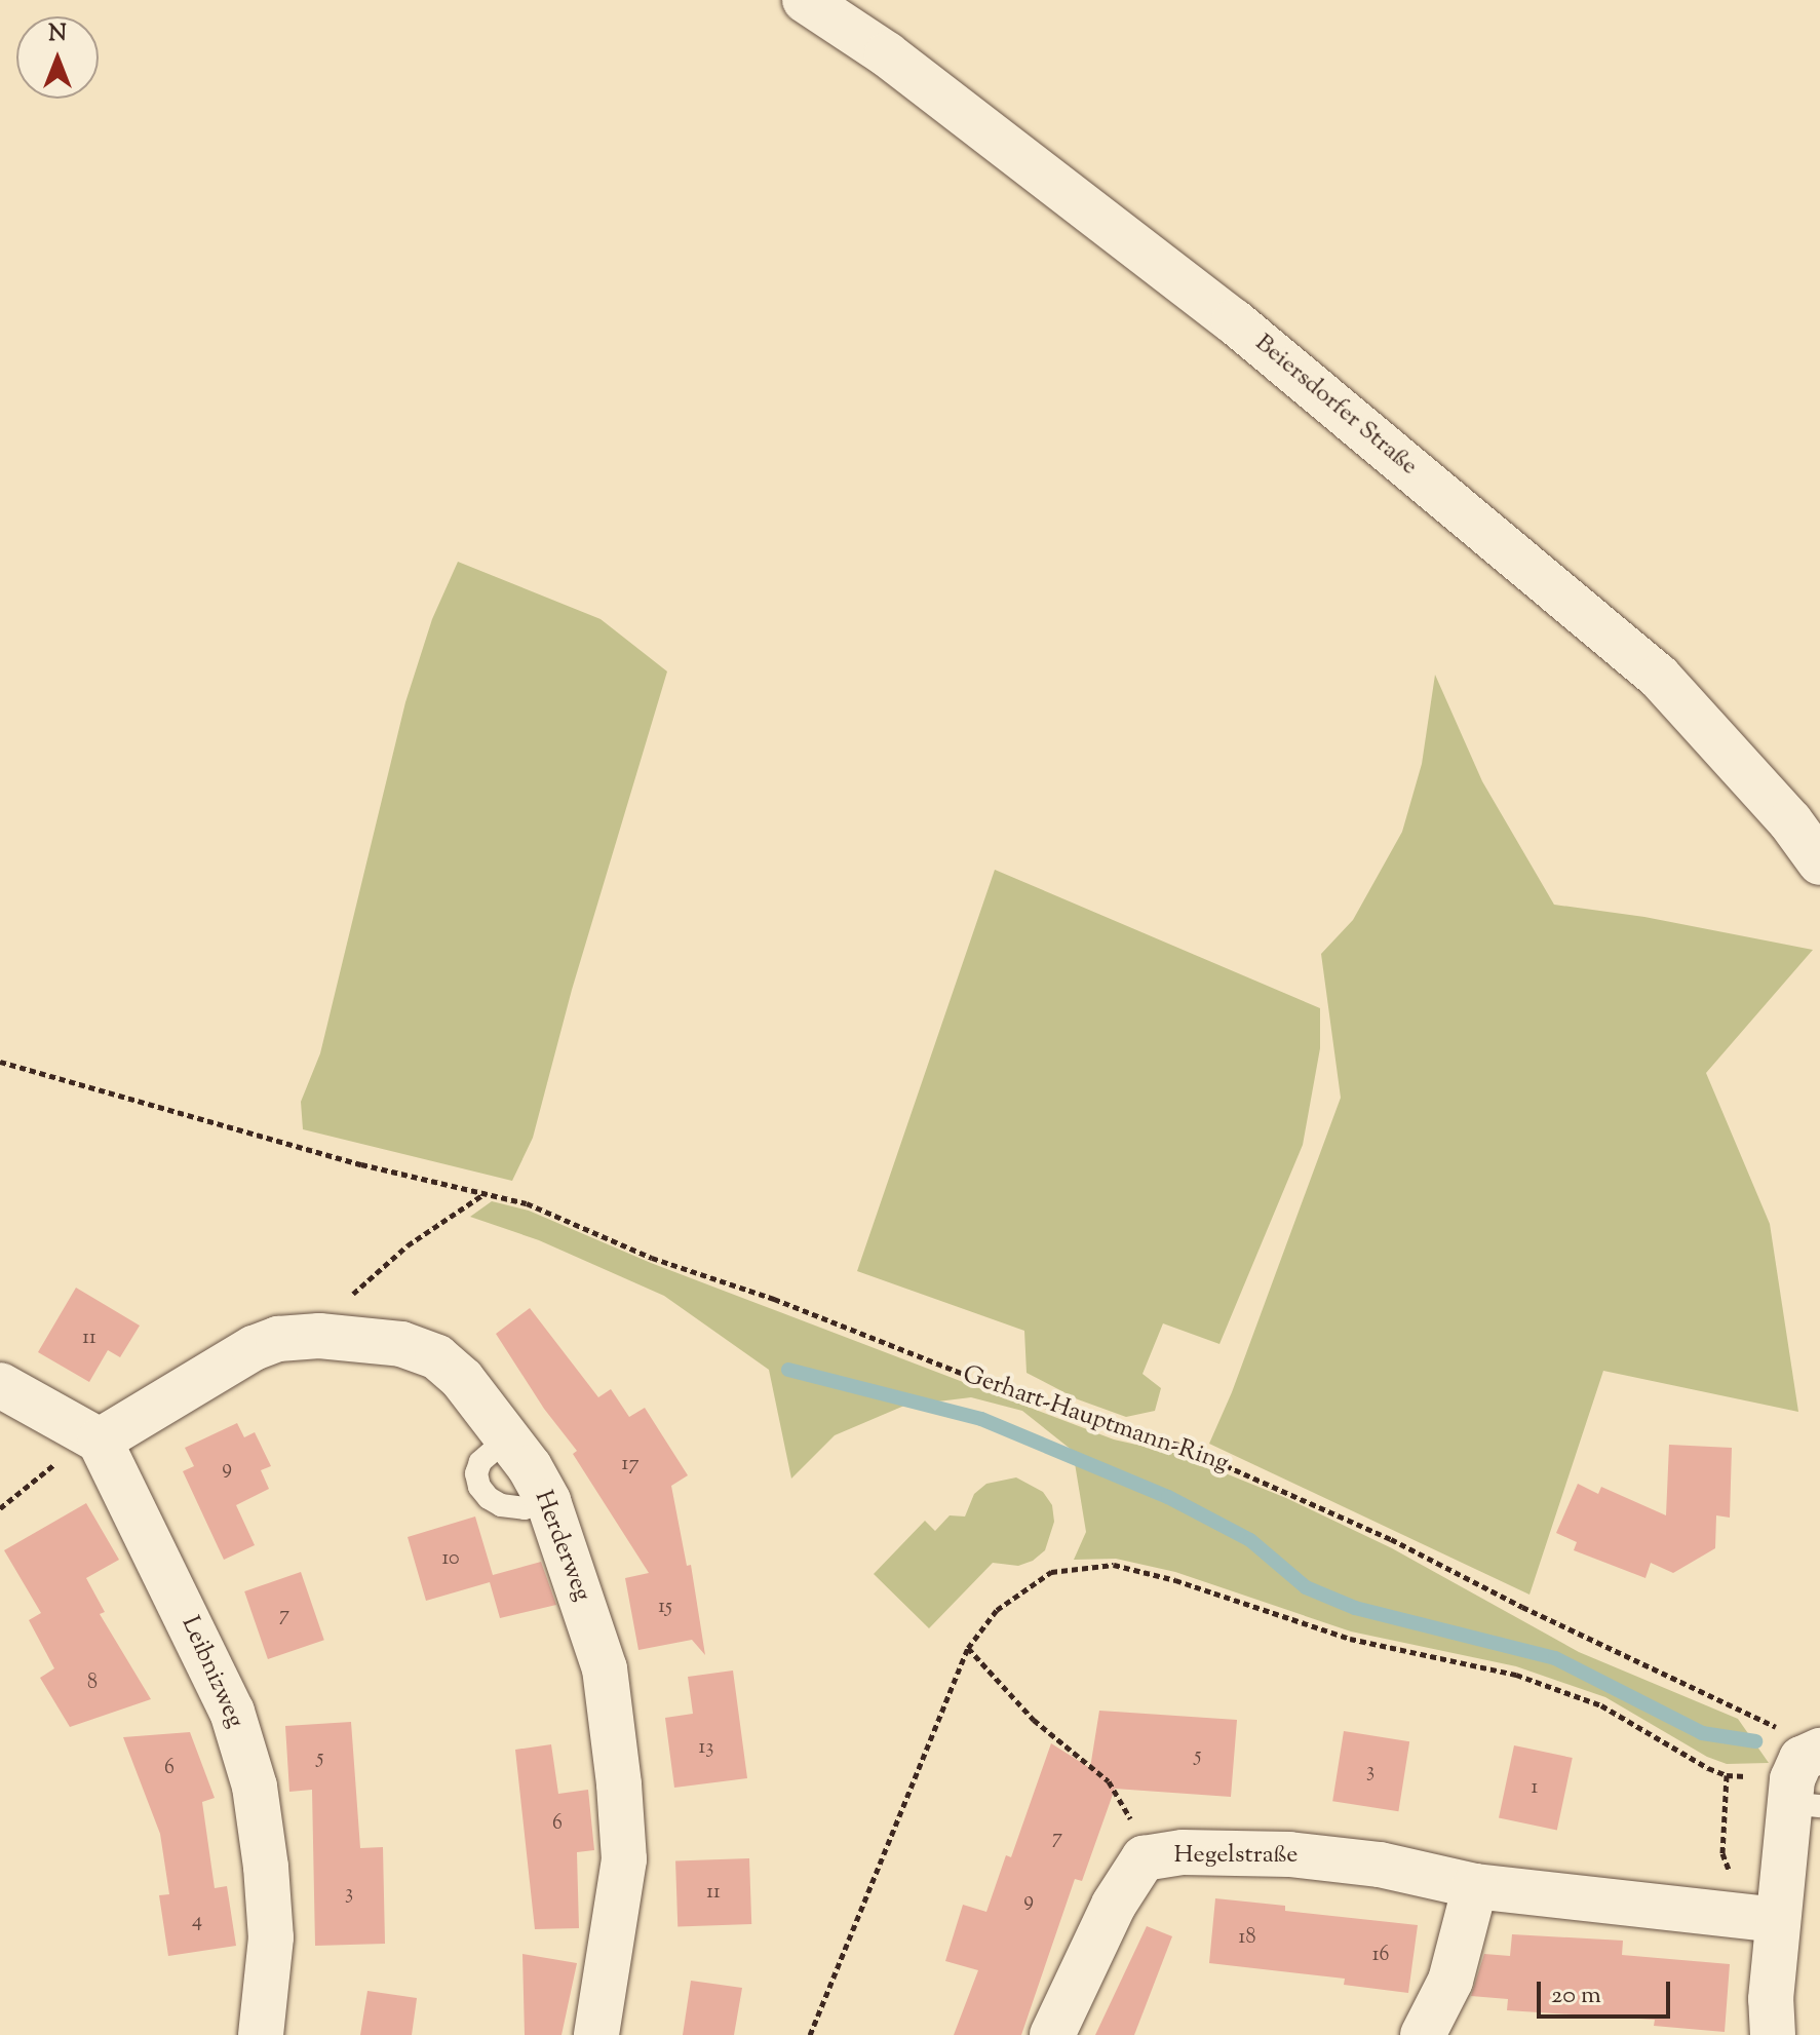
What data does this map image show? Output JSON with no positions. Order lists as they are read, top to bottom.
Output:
{
  "streets": {
    "street": [
      "Beiersdorfer Straße",
      "Herderweg",
      "Leibnizweg",
      "Hegelstraße"
    ],
    "path": ["Gerhart-Hauptmann-Ring"]
  },
  "crossings": [
    ["Herderweg", "Leibnizweg"]
  ],
  "house_numbers": [
    "11",
    "17",
    "9",
    "10",
    "15",
    "7",
    "8",
    "13",
    "5",
    "5",
    "6",
    "3",
    "1",
    "6",
    "7",
    "11",
    "3",
    "9",
    "4",
    "18",
    "16"
  ],
  "scale_bar": "20 m",
  "north": "top"
}
